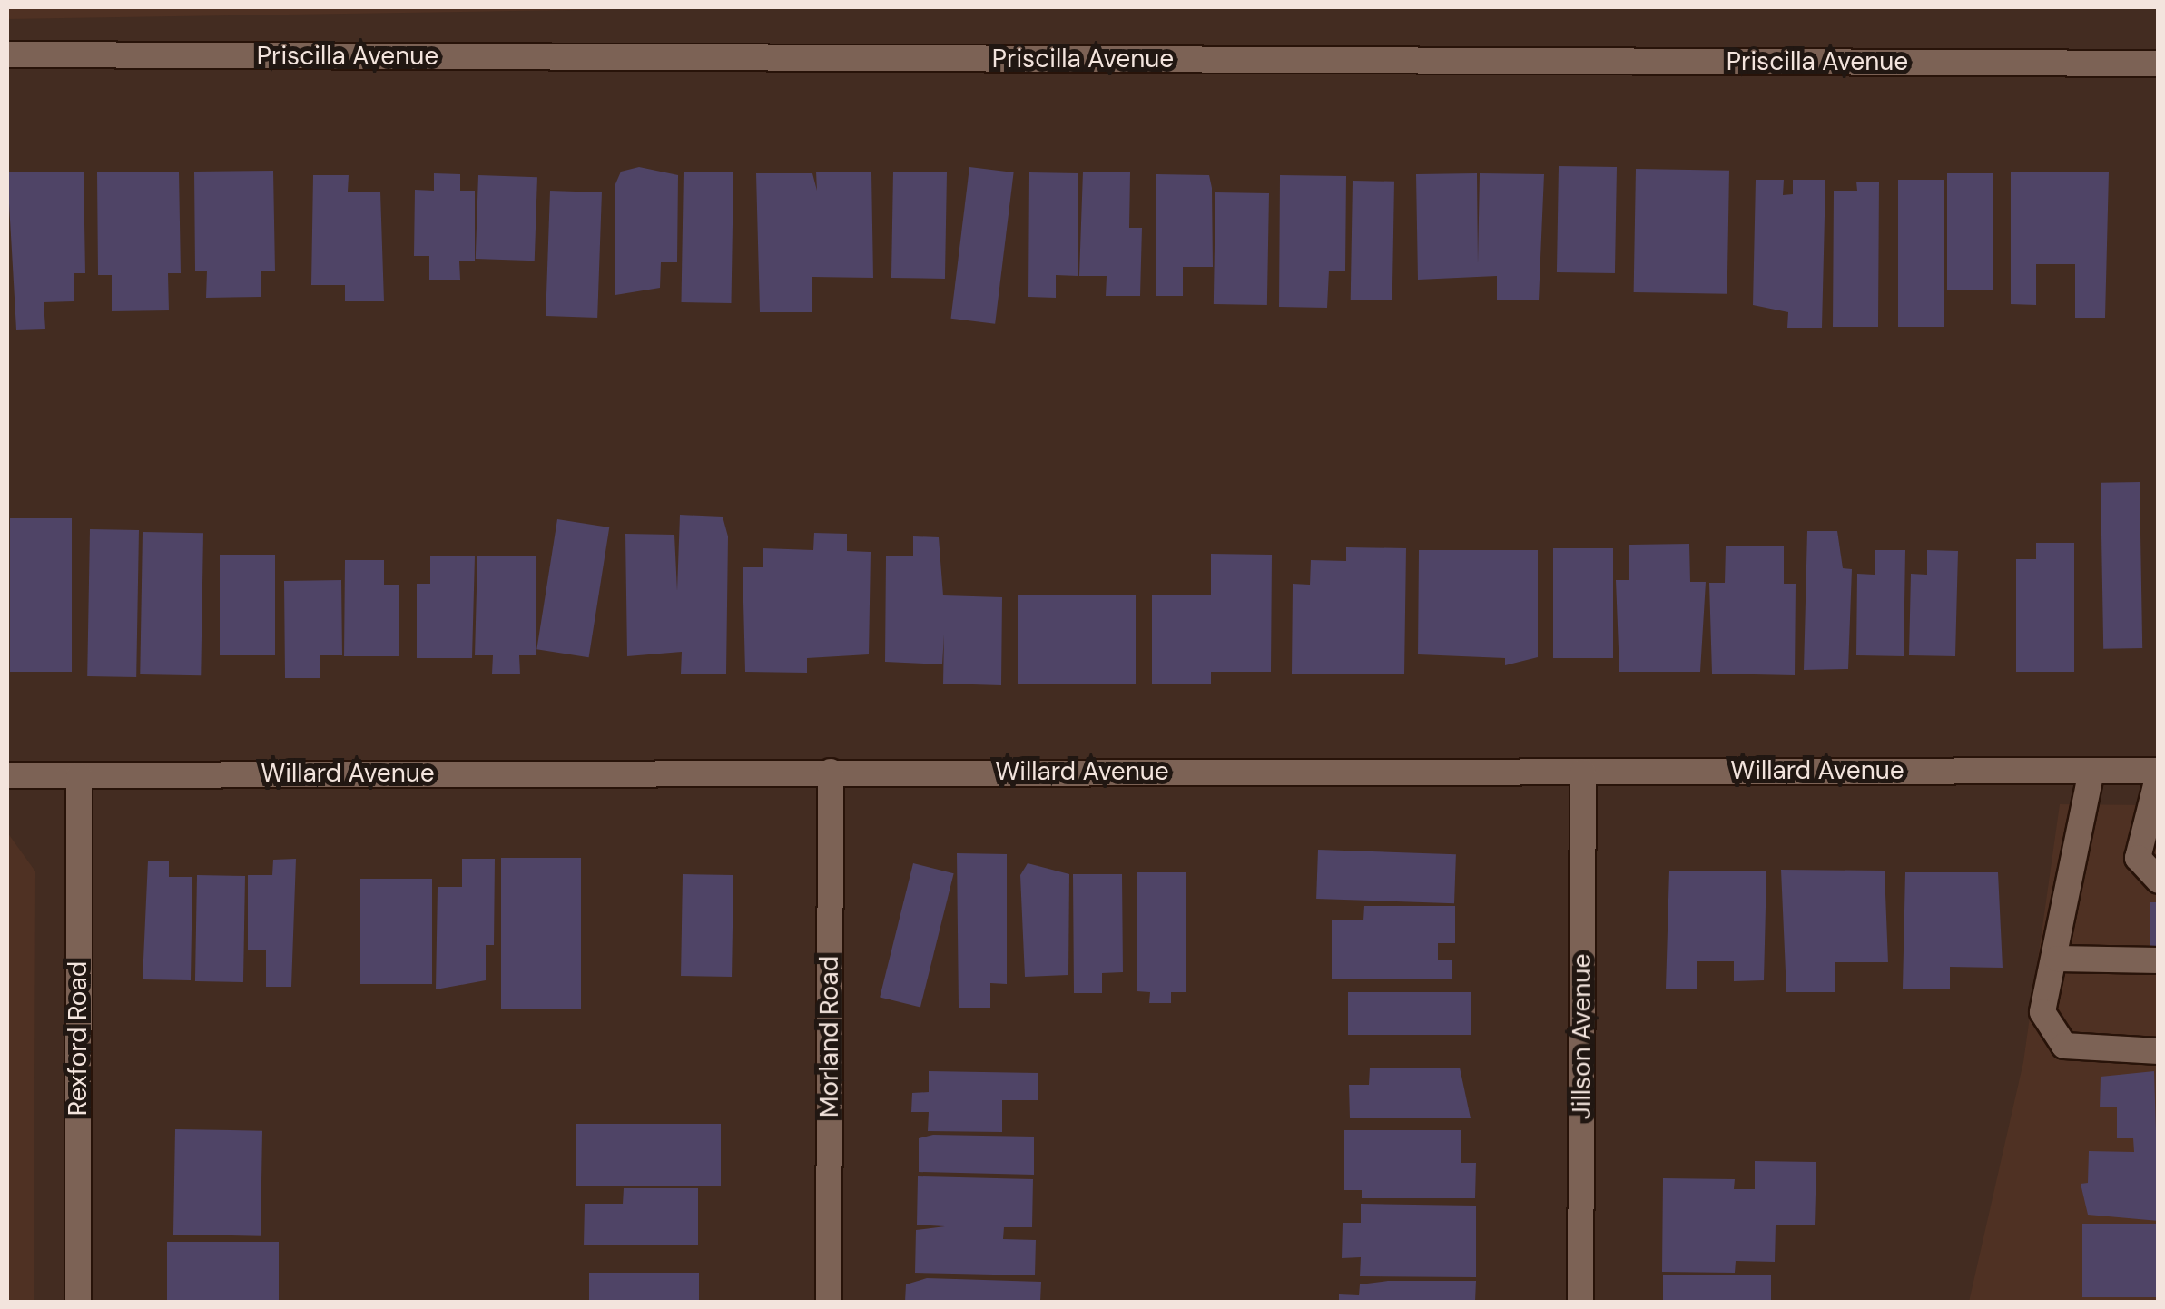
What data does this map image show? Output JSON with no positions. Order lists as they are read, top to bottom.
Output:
{
  "streets": {
    "street": [
      "Priscilla Avenue",
      "Willard Avenue",
      "Morland Road",
      "Jillson Avenue",
      "Rexford Road"
    ]
  },
  "crossings": [
    ["Willard Avenue", "Morland Road"],
    ["Willard Avenue", "Jillson Avenue"],
    ["Willard Avenue", "Rexford Road"]
  ]
}
